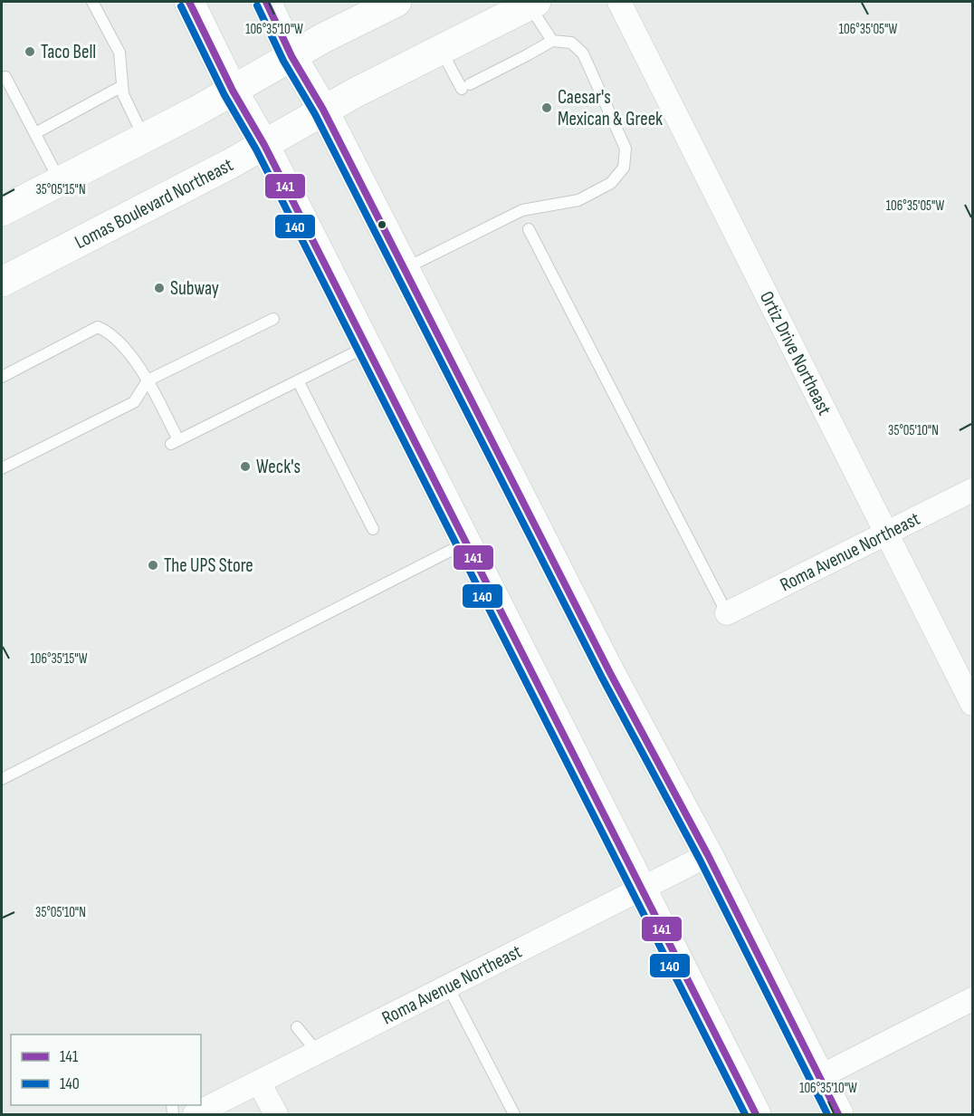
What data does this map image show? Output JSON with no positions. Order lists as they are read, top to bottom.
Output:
{
  "streets": {
    "main road": ["Lomas Boulevard Northeast"],
    "street": ["Ortiz Drive Northeast", "Roma Avenue Northeast"]
  },
  "crossings": [
    ["Ortiz Drive Northeast", "Roma Avenue Northeast"]
  ],
  "places": [
    "Taco Bell",
    "Caesar's Mexican & Greek",
    "Subway",
    "Weck's",
    "The UPS Store"
  ],
  "lines": ["transit line 141", "transit line 140"],
  "legend": ["141", "140"],
  "coordinates": [
    "106°35'10\"W",
    "106°35'05\"W",
    "35°05'15\"N",
    "35°05'10\"N",
    "106°35'15\"W"
  ]
}
